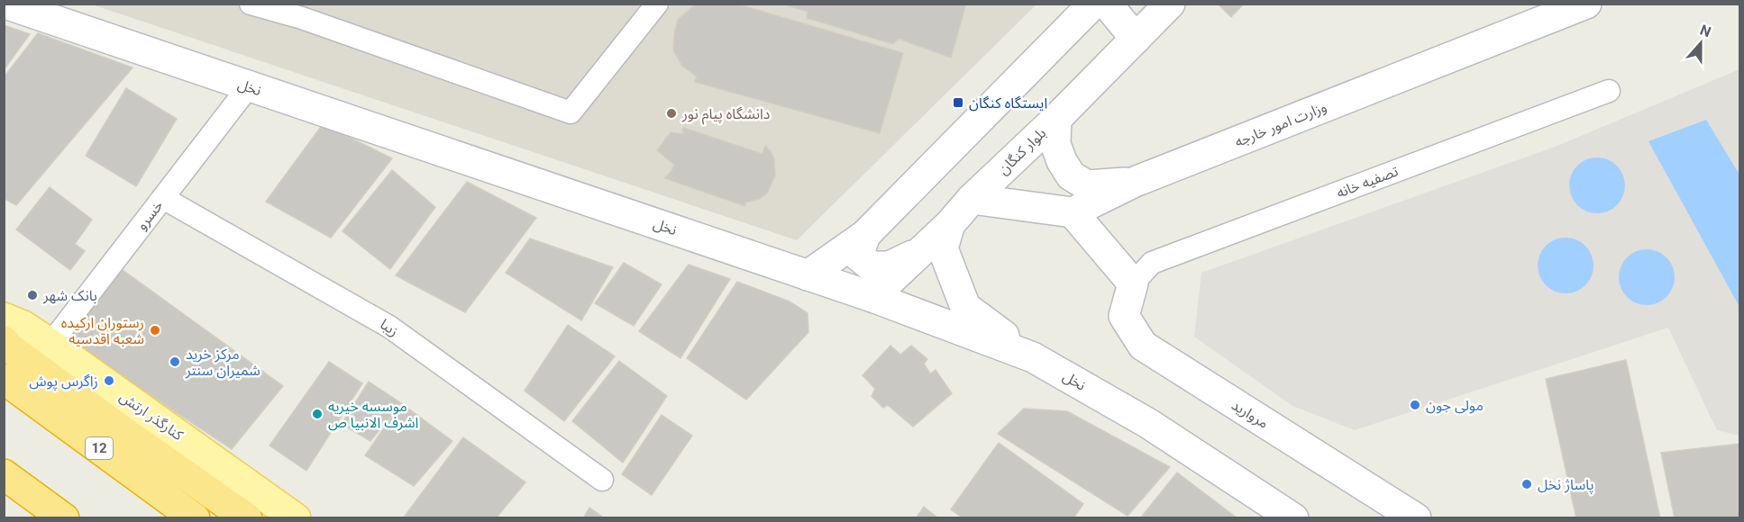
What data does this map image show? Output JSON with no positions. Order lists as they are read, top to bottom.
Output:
{
  "streets": {
    "highway": ["12"],
    "main road": [
      "نخل",
      "وزارت امور خارجه",
      "بلوار کنگان",
      "مروارید",
      "کنارگذر ارتش"
    ],
    "street": ["تصفیه خانه", "خسرو", "زیبا"]
  },
  "crossings": [
    ["نخل", "بلوار کنگان"],
    ["نخل", "خسرو"],
    ["تصفیه خانه", "مروارید"],
    ["خسرو", "زیبا"],
    ["خسرو", "کنارگذر ارتش"]
  ],
  "places": {
    "transit": ["ایستگاه کنگان"],
    "other": [
      "دانشگاه پیام نور",
      "بانک شهر",
      "رستوران‌ ارکیده شعبه اقدسیه",
      "مرکز خرید شمیران سنتر",
      "زاگرس پوش",
      "مولی جون",
      "موسسه خیریه اشرف الانبیا ص",
      "پاساژ نخل"
    ]
  },
  "north": "top"
}
